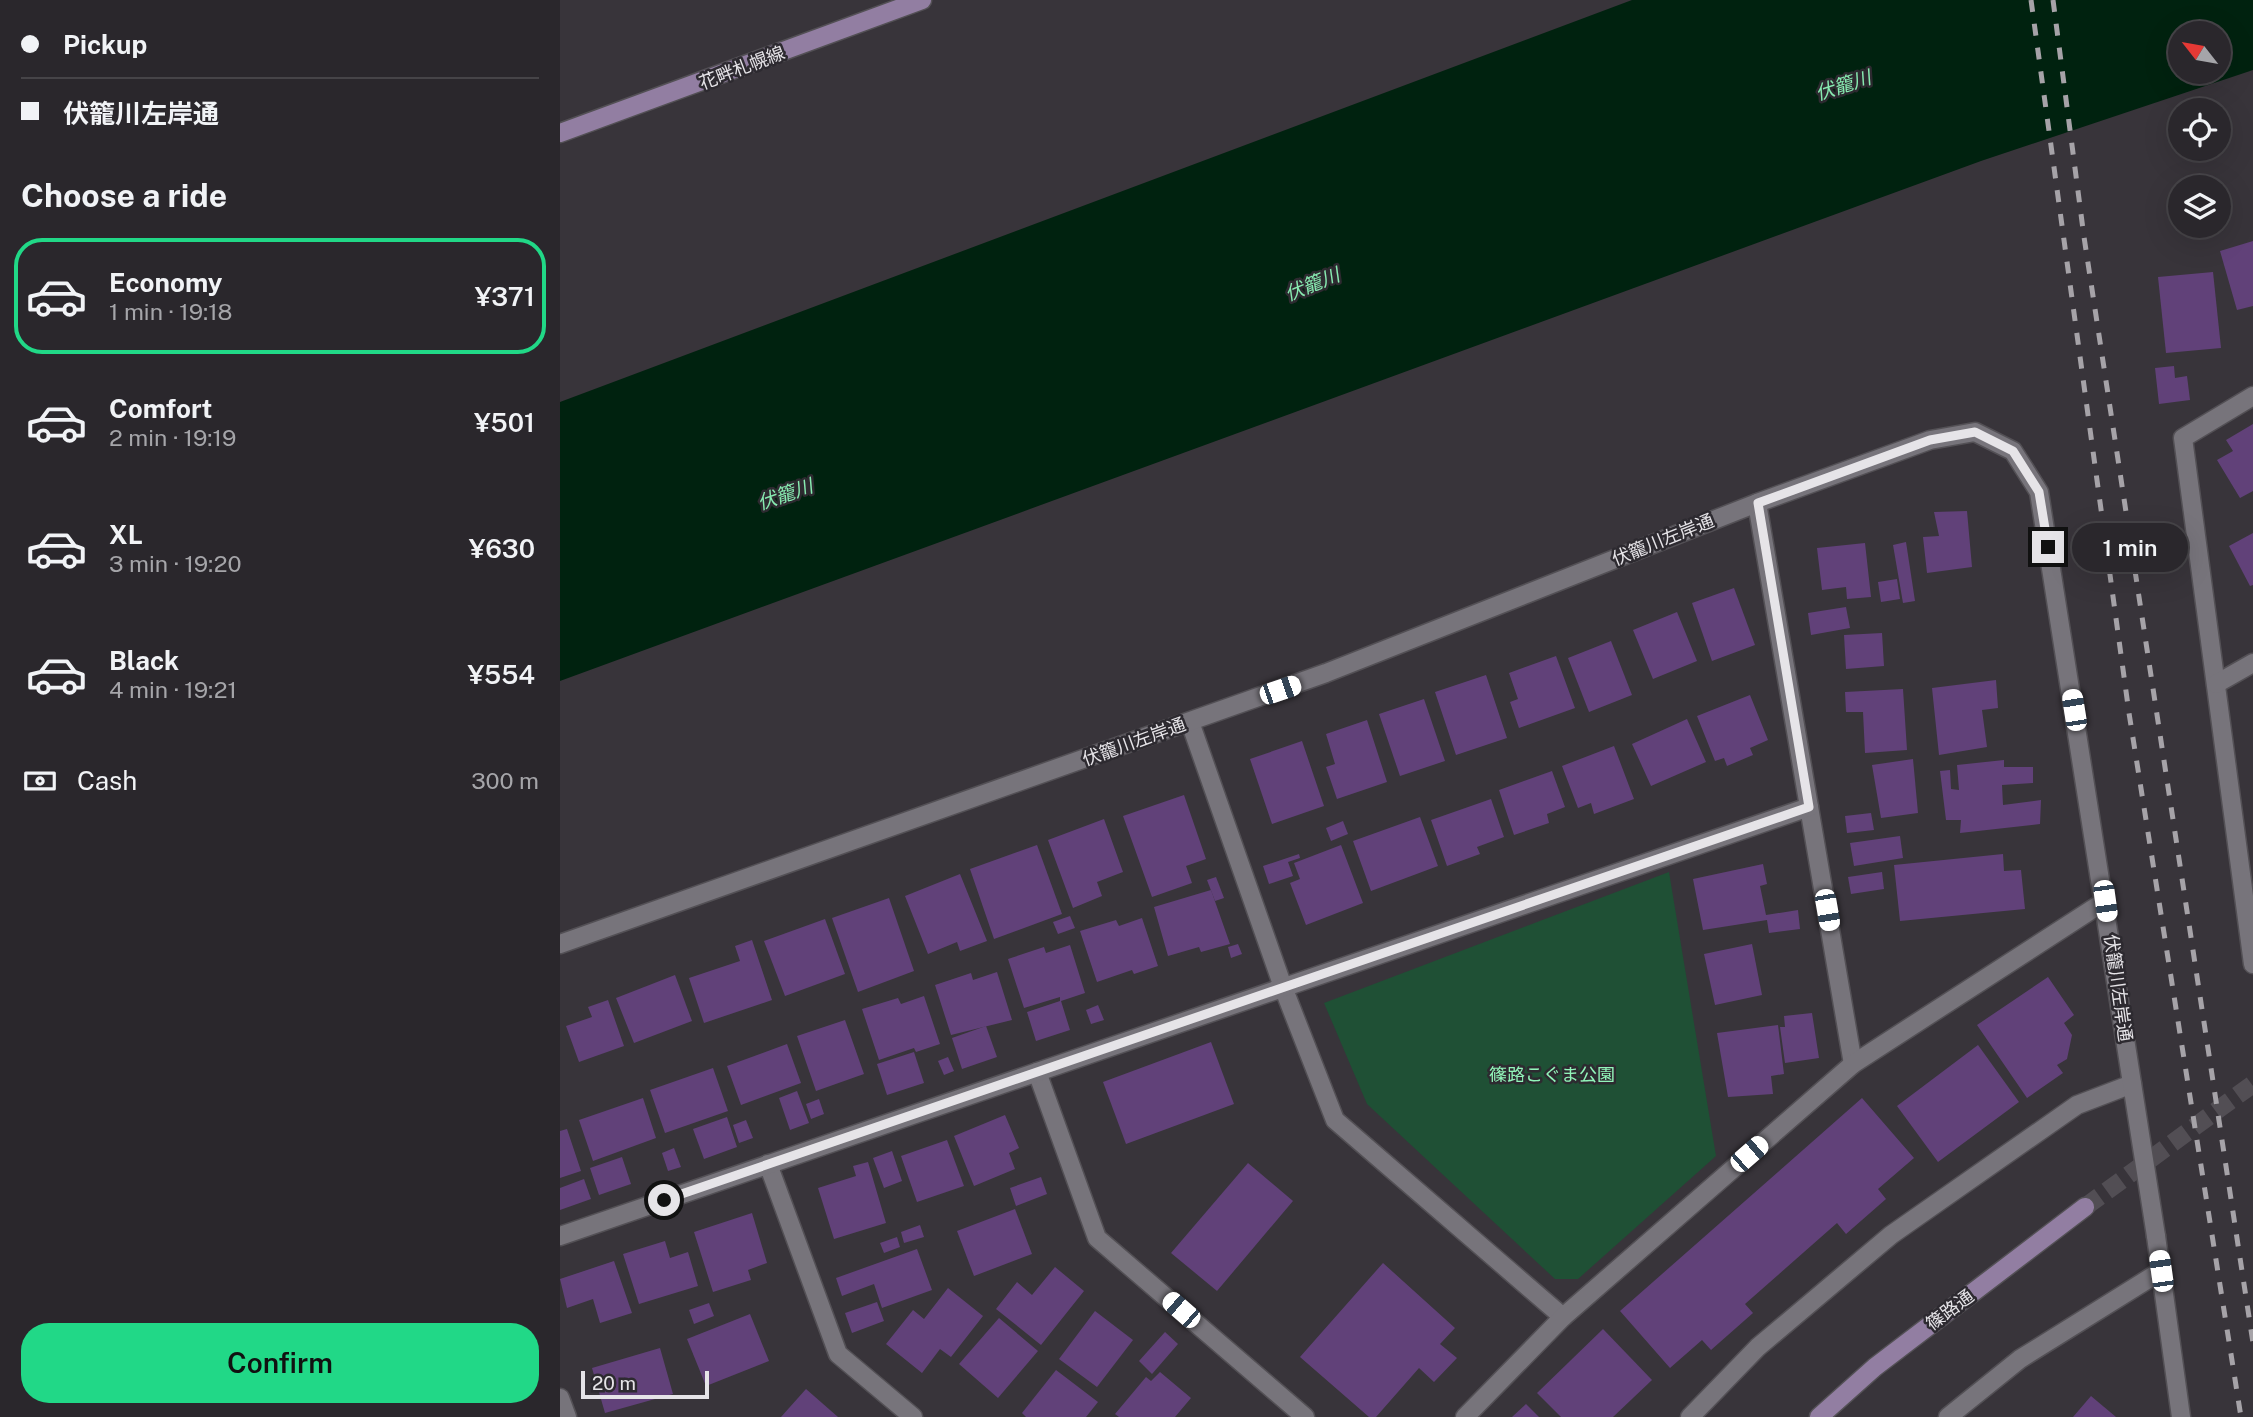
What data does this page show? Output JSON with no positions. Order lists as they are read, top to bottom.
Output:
{
  "streets": {
    "main road": ["花畔札幌線", "篠路通"],
    "street": ["伏籠川左岸通"]
  },
  "water": ["伏籠川"],
  "parks": ["篠路こぐま公園"],
  "scale_bar": "20 m",
  "north": "top left",
  "page": {
    "banner": ["Pickup", "伏籠川左岸通"],
    "heading": "Choose a ride",
    "list": [
      {
        "name": "Economy",
        "note": "1 min · 19:18",
        "value": "¥371"
      },
      {
        "name": "Comfort",
        "note": "2 min · 19:19",
        "value": "¥501"
      },
      {
        "name": "XL",
        "note": "3 min · 19:20",
        "value": "¥630"
      },
      {
        "name": "Black",
        "note": "4 min · 19:21",
        "value": "¥554"
      }
    ],
    "bubble": "1 min",
    "pay": ["Cash", "300 m"],
    "buttons": "Confirm",
    "scale": "20 m"
  }
}
